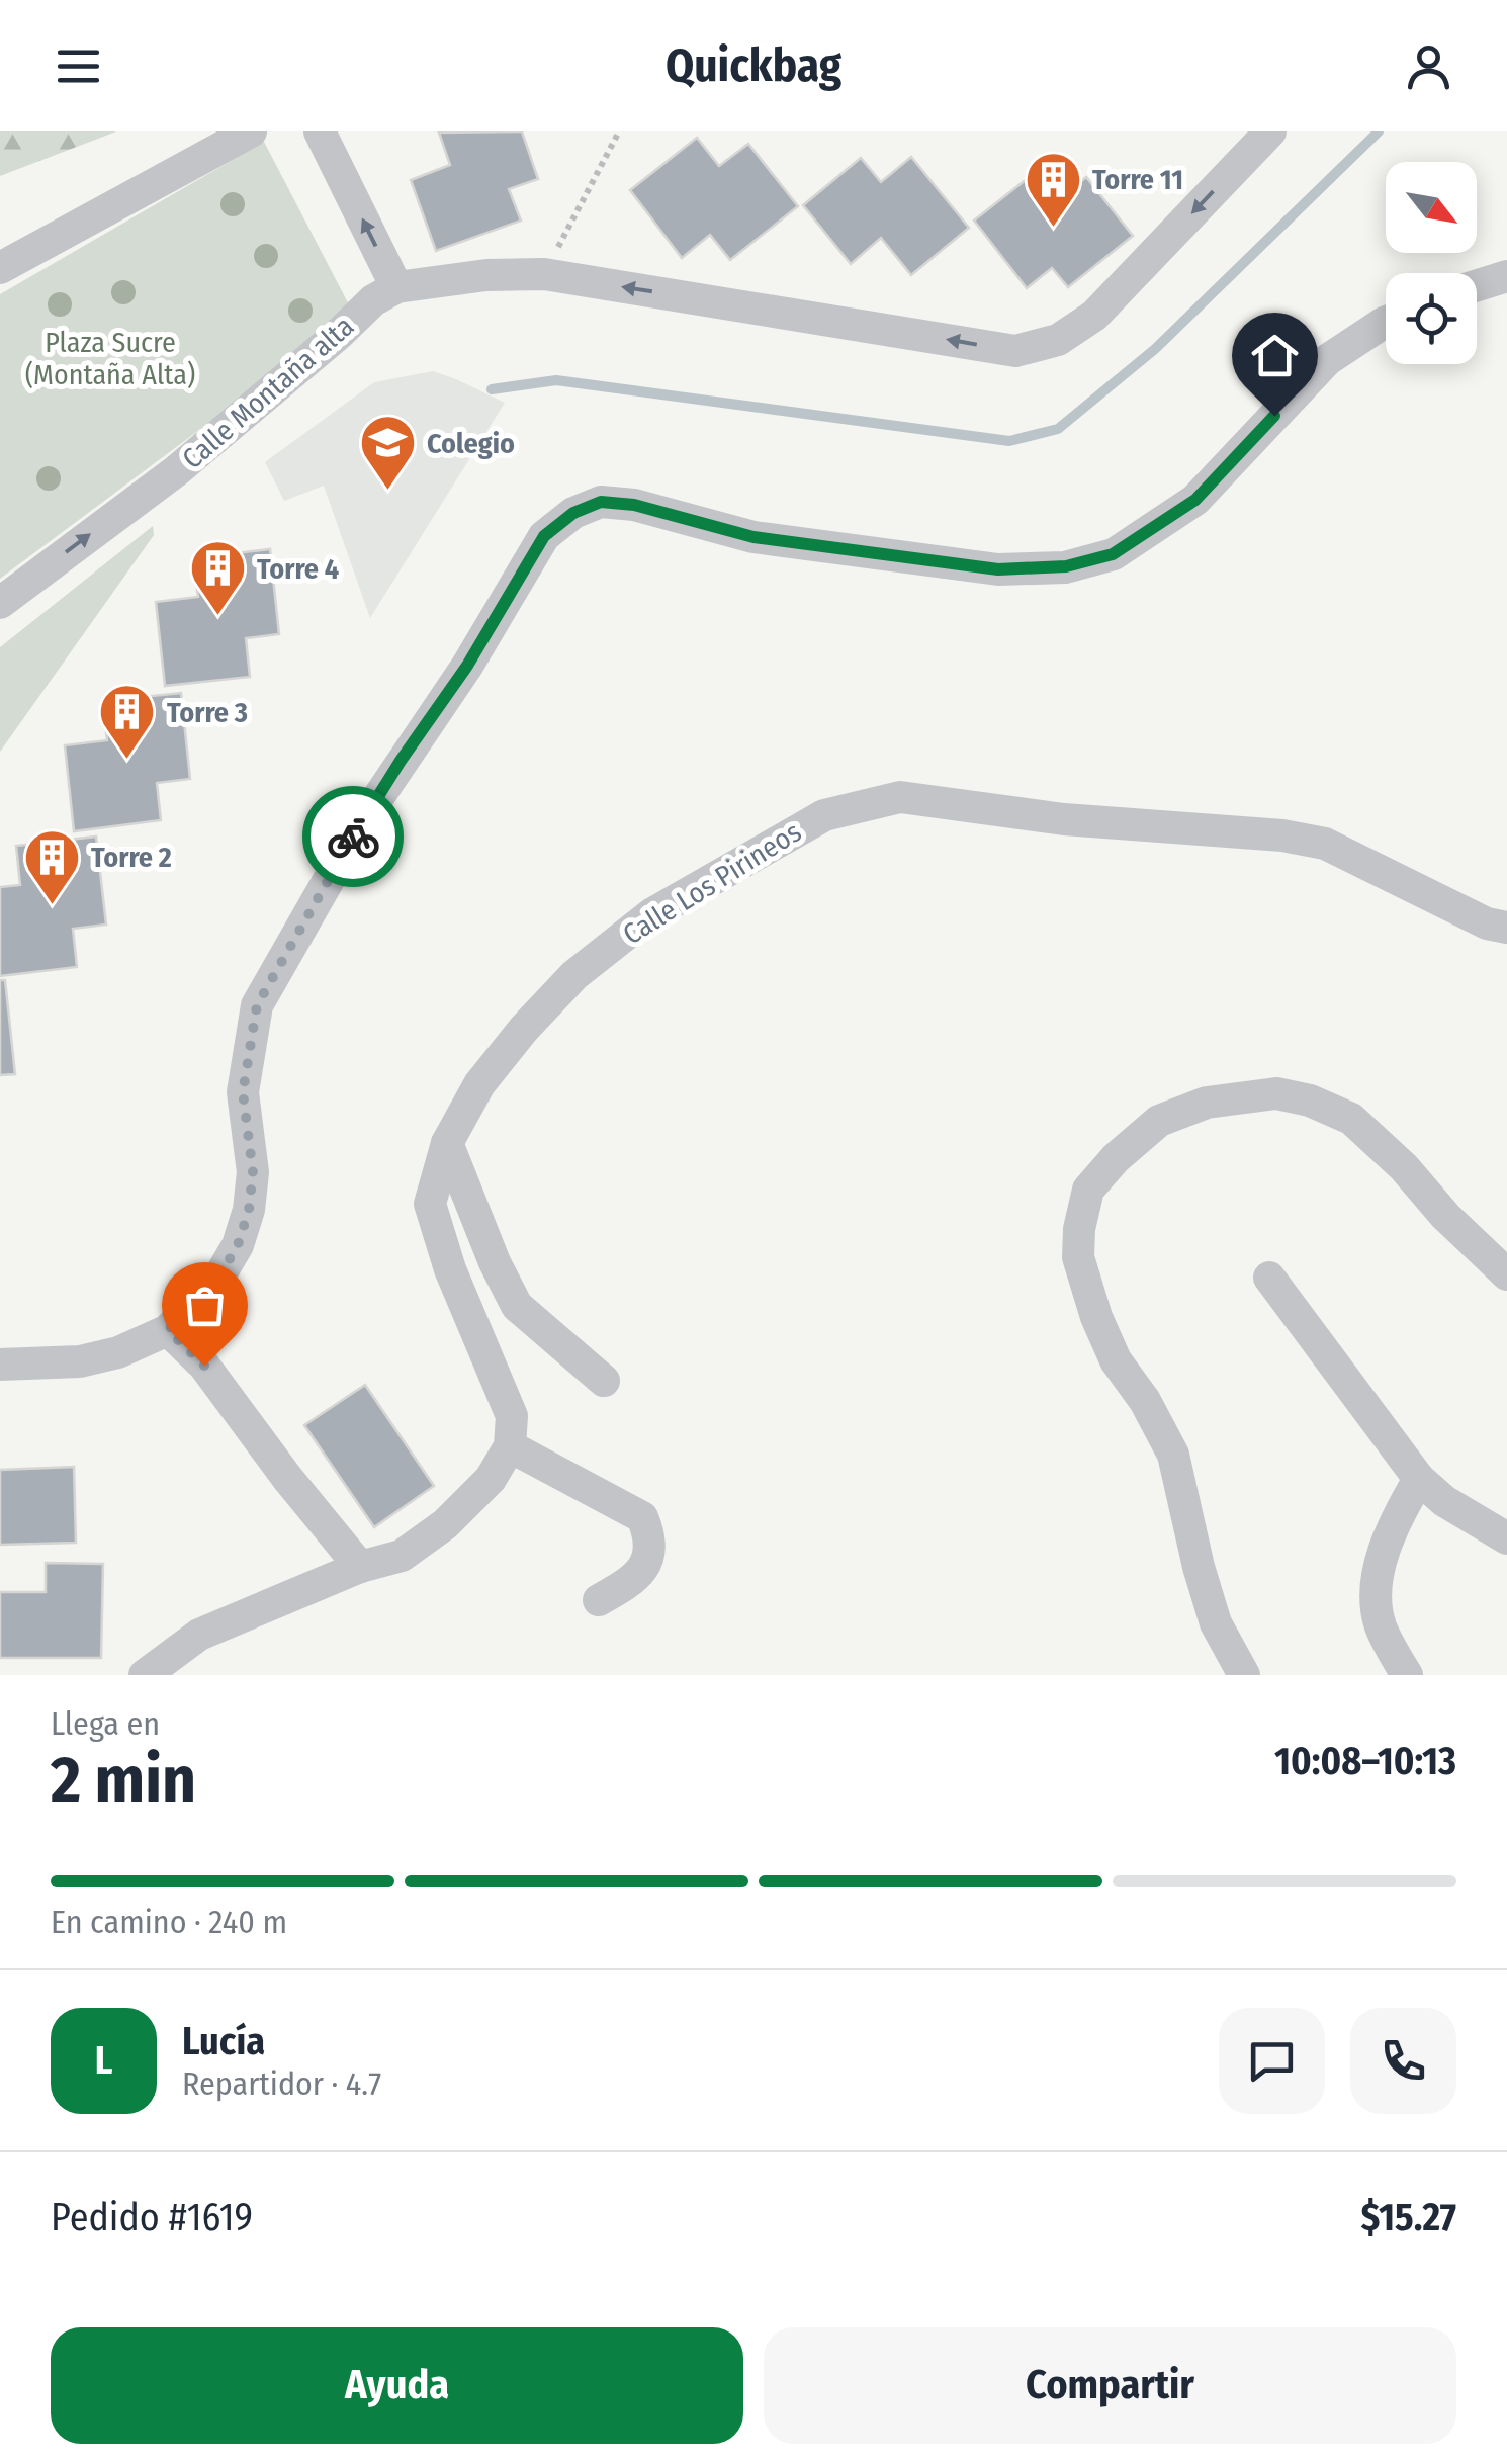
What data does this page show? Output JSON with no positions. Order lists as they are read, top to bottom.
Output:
{
  "streets": {
    "street": ["Calle Montaña alta", "Calle Los Pirineos"]
  },
  "parks": ["Plaza Sucre (Montaña Alta)"],
  "places": {
    "building": [
      "Torre 11",
      "Torre 4",
      "Torre 3",
      "Torre 2"
    ],
    "school or university": ["Colegio"]
  },
  "north": "bottom right",
  "page": {
    "header": "Quickbag",
    "heading": ["2 min", "Llega en", "10:08–10:13"],
    "panel": [
      "Lucía",
      "Repartidor · 4.7",
      "Pedido #1619",
      "$15.27"
    ],
    "bar": "En camino · 240 m",
    "round": "L",
    "buttons": ["Ayuda", "Compartir"]
  }
}
